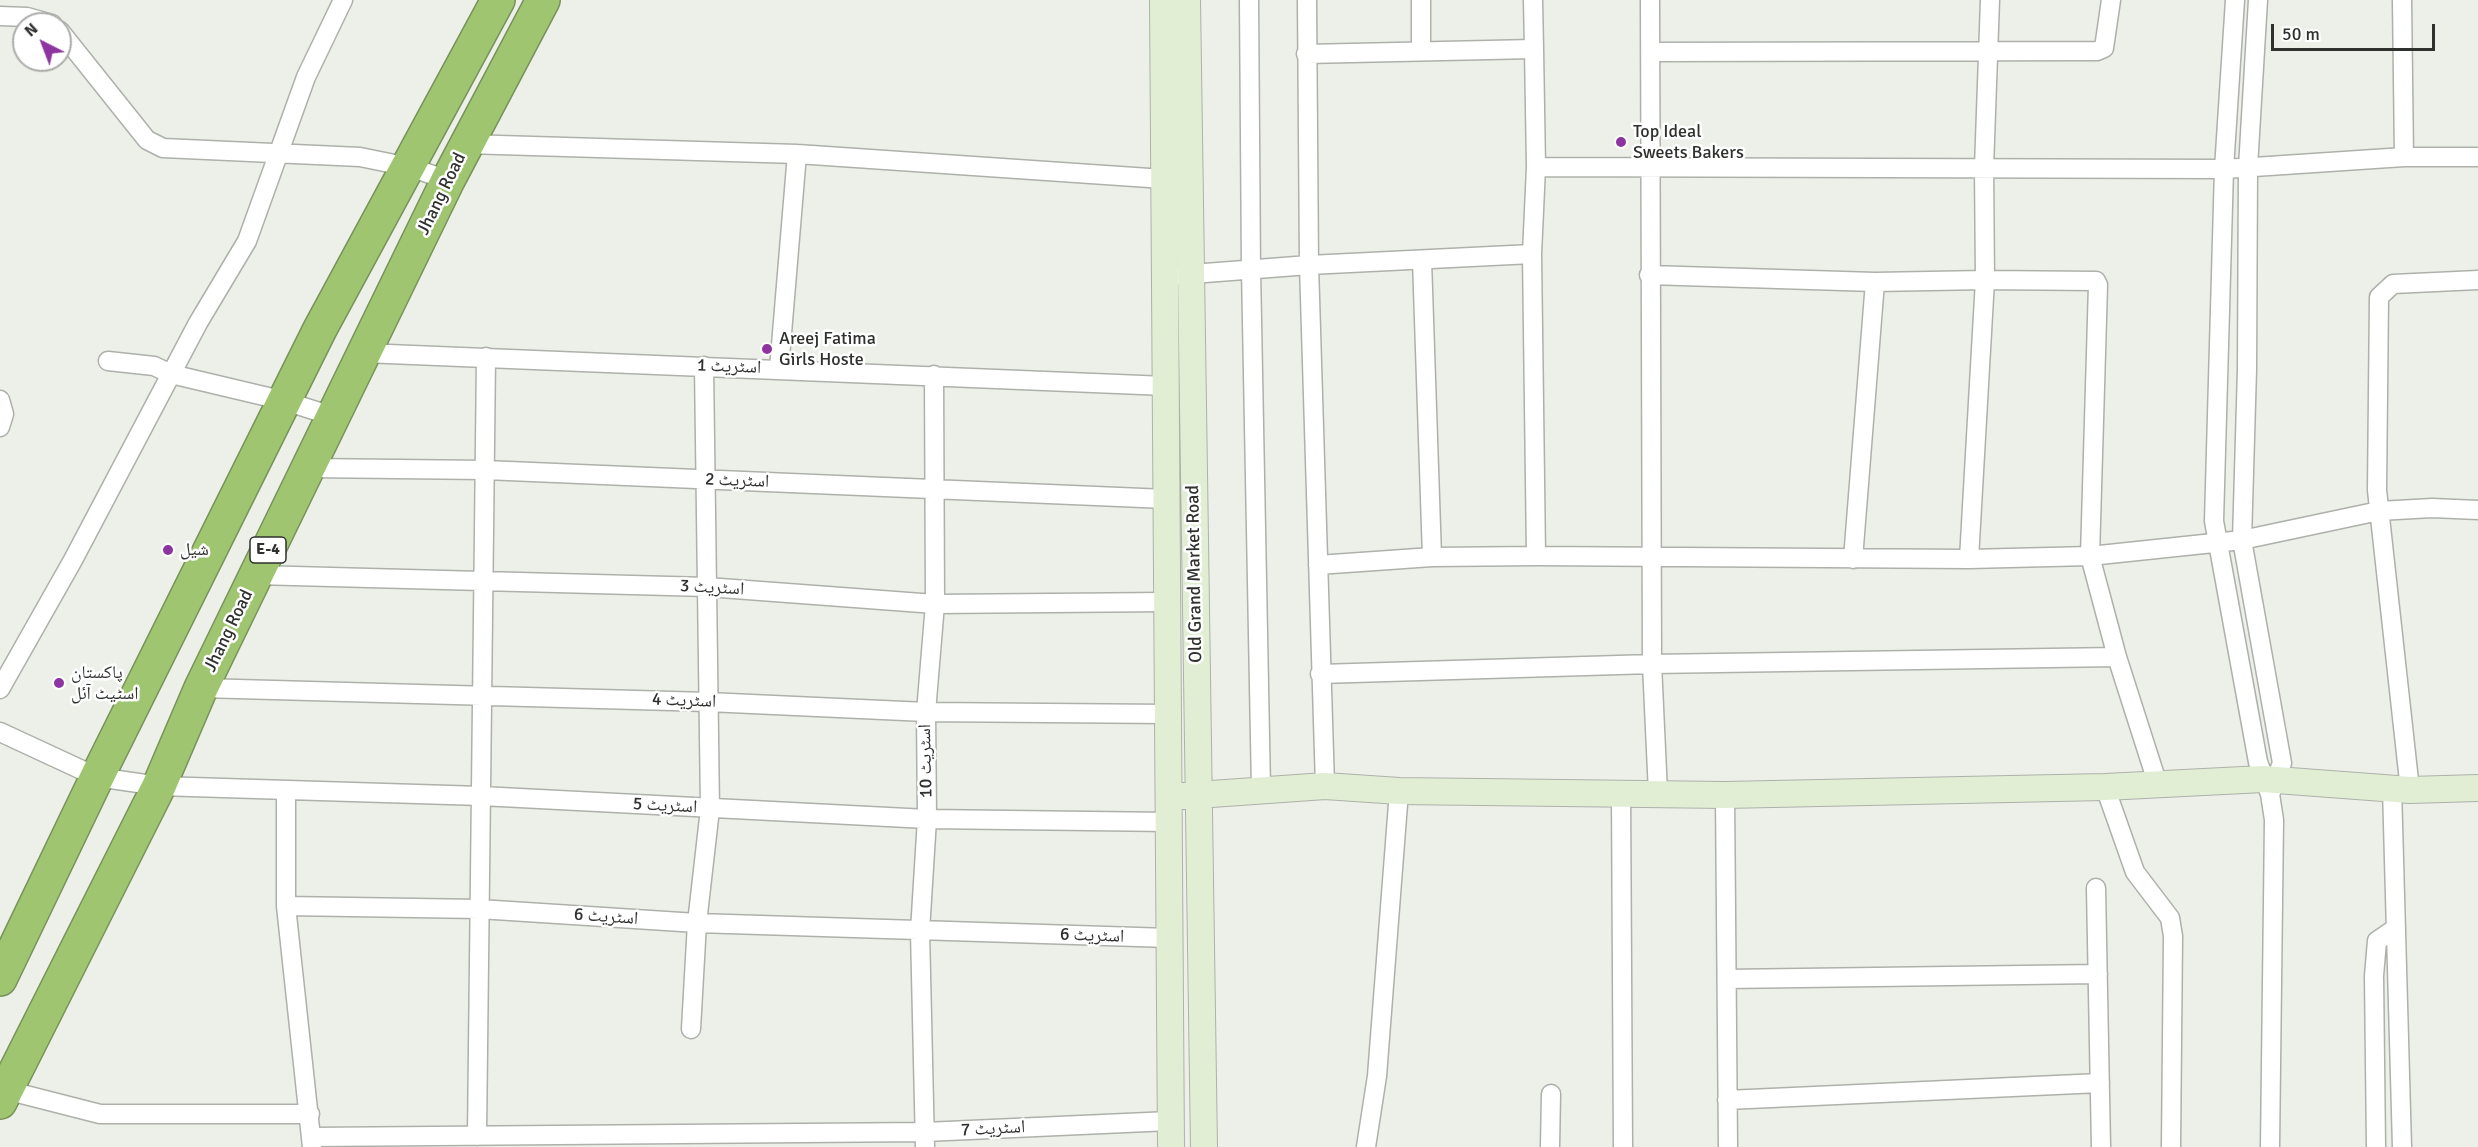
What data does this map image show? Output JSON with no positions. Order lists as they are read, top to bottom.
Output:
{
  "streets": {
    "highway": ["Jhang Road", "E-4"],
    "street": [
      "اسٹریٹ 1",
      "اسٹریٹ 2",
      "Old Grand Market Road",
      "اسٹریٹ 3",
      "اسٹریٹ 4",
      "اسٹریٹ 10",
      "اسٹریٹ 5",
      "اسٹریٹ 6",
      "اسٹریٹ 7"
    ]
  },
  "crossings": [
    ["Jhang Road", "اسٹریٹ 1"],
    ["Jhang Road", "اسٹریٹ 2"],
    ["Jhang Road", "اسٹریٹ 3"],
    ["Jhang Road", "اسٹریٹ 4"],
    ["Jhang Road", "اسٹریٹ 5"],
    ["اسٹریٹ 1", "Old Grand Market Road"],
    ["اسٹریٹ 1", "اسٹریٹ 10"],
    ["اسٹریٹ 2", "Old Grand Market Road"],
    ["اسٹریٹ 2", "اسٹریٹ 10"],
    ["Old Grand Market Road", "اسٹریٹ 3"],
    ["Old Grand Market Road", "اسٹریٹ 4"],
    ["Old Grand Market Road", "اسٹریٹ 5"],
    ["Old Grand Market Road", "اسٹریٹ 6"],
    ["Old Grand Market Road", "اسٹریٹ 7"],
    ["اسٹریٹ 3", "اسٹریٹ 10"],
    ["اسٹریٹ 4", "اسٹریٹ 10"],
    ["اسٹریٹ 10", "اسٹریٹ 5"],
    ["اسٹریٹ 10", "اسٹریٹ 6"],
    ["اسٹریٹ 10", "اسٹریٹ 7"]
  ],
  "places": [
    "Top Ideal Sweets Bakers",
    "Areej Fatima Girls Hoste",
    "شیل",
    "پاکستان اسٹیٹ آئل"
  ],
  "scale_bar": "50 m",
  "north": "top left"
}
